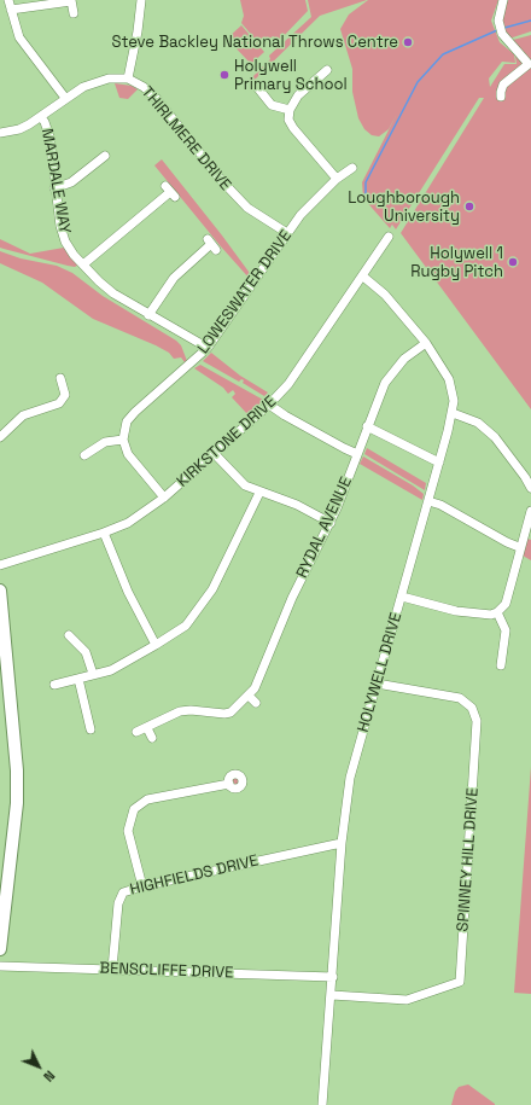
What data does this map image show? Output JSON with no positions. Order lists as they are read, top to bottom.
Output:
{
  "streets": {
    "street": [
      "THIRLMERE DRIVE",
      "MARDALE WAY",
      "LOWESWATER DRIVE",
      "KIRKSTONE DRIVE",
      "RYDAL AVENUE",
      "HOLYWELL DRIVE",
      "SPINNEY HILL DRIVE",
      "HIGHFIELDS DRIVE",
      "BENSCLIFFE DRIVE"
    ]
  },
  "crossings": [
    ["THIRLMERE DRIVE", "MARDALE WAY"],
    ["THIRLMERE DRIVE", "LOWESWATER DRIVE"],
    ["MARDALE WAY", "LOWESWATER DRIVE"],
    ["KIRKSTONE DRIVE", "HOLYWELL DRIVE"],
    ["RYDAL AVENUE", "HOLYWELL DRIVE"],
    ["HOLYWELL DRIVE", "SPINNEY HILL DRIVE"],
    ["HOLYWELL DRIVE", "HIGHFIELDS DRIVE"],
    ["HOLYWELL DRIVE", "BENSCLIFFE DRIVE"],
    ["HIGHFIELDS DRIVE", "BENSCLIFFE DRIVE"]
  ],
  "places": [
    "Steve Backley National Throws Centre",
    "Holywell Primary School",
    "Loughborough University",
    "Holywell 1 Rugby Pitch"
  ],
  "north": "bottom right"
}
